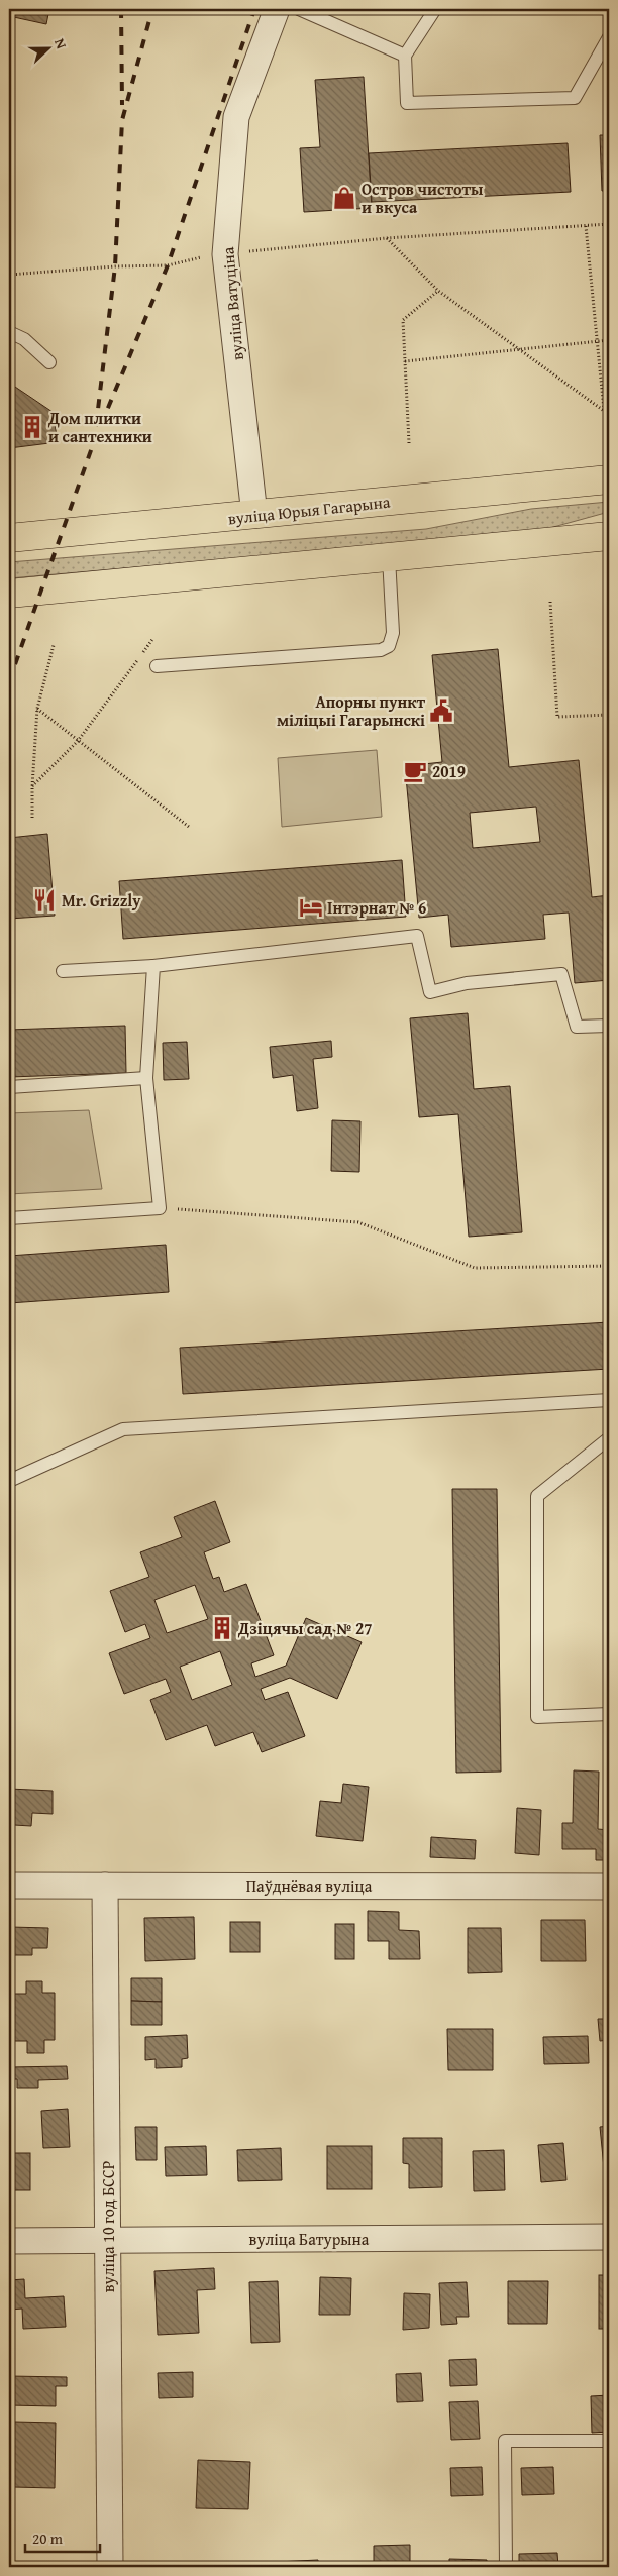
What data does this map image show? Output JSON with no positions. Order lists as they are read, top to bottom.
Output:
{
  "streets": {
    "main road": ["вуліца Юрыя Гагарына"],
    "street": [
      "вуліца Ватуціна",
      "Паўднёвая вуліца",
      "вуліца 10 год БССР",
      "вуліца Батурына"
    ]
  },
  "crossings": [
    ["вуліца Ватуціна", "вуліца Юрыя Гагарына"],
    ["Паўднёвая вуліца", "вуліца 10 год БССР"],
    ["вуліца 10 год БССР", "вуліца Батурына"]
  ],
  "places": {
    "shop": ["Остров чистоты и вкуса"],
    "building": ["Дом плитки и сантехники", "Дзіцячы сад № 27"],
    "public building": ["Апорны пункт міліцыі Гагарынскі"],
    "cafe": ["2019"],
    "restaurant": ["Mr. Grizzly"],
    "hotel": ["Інтэрнат № 6"]
  },
  "scale_bar": "20 m",
  "north": "right"
}
